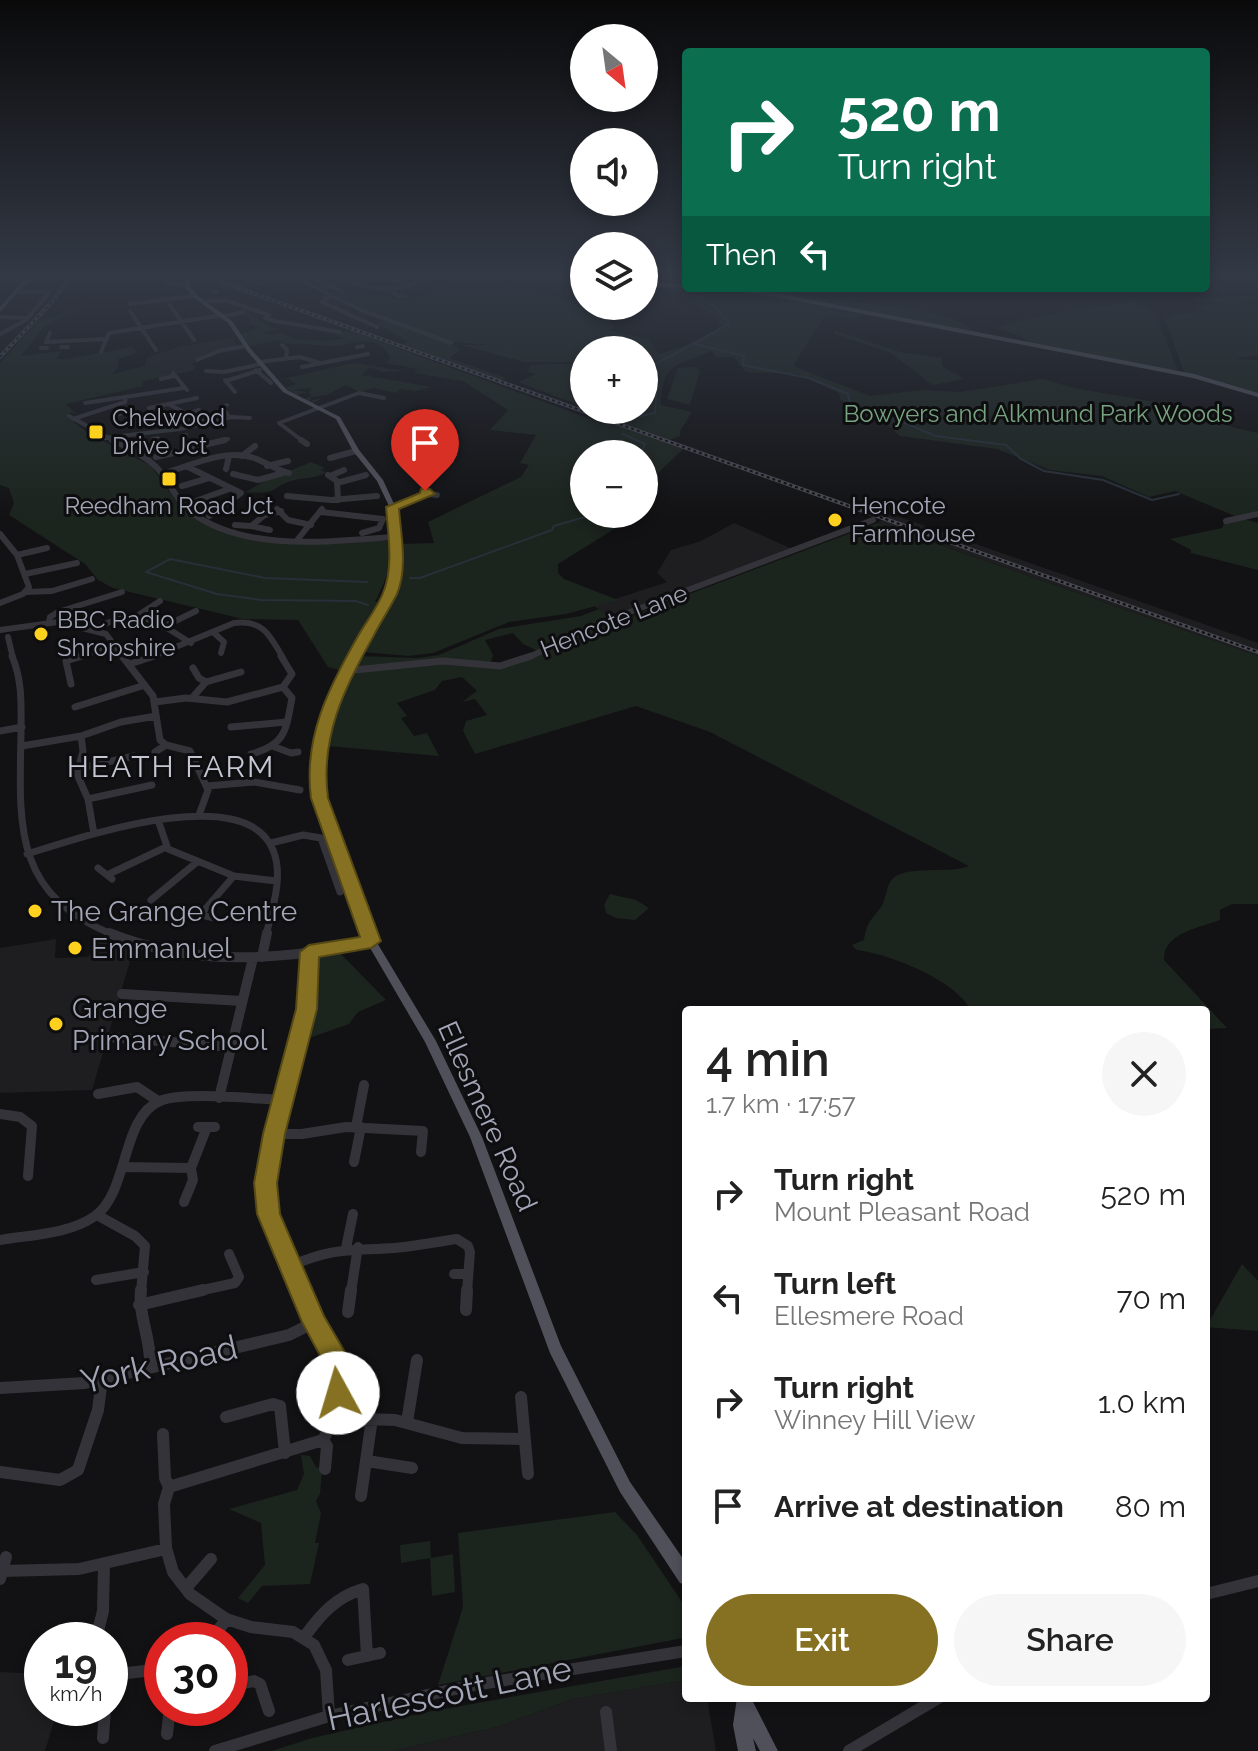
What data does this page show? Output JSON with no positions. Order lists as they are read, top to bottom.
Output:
{
  "streets": {
    "main road": ["Ellesmere Road"],
    "street": ["Hencote Lane", "York Road", "Harlescott Lane"]
  },
  "crossings": [
    ["Hencote Lane", "Ellesmere Road"]
  ],
  "districts": ["HEATH FARM"],
  "parks": ["Bowyers and Alkmund Park Woods"],
  "places": {
    "transit": ["Chelwood Drive Jct", "Reedham Road Jct"],
    "other": [
      "Hencote Farmhouse",
      "BBC Radio Shropshire",
      "The Grange Centre",
      "Emmanuel",
      "Grange Primary School"
    ]
  },
  "north": "bottom right",
  "page": {
    "map_buttons": ["+", "−"],
    "turn": ["520 m", "Turn right"],
    "then": "Then",
    "heading": ["4 min", "1.7 km · 17:57"],
    "list": [
      {
        "name": "Turn right",
        "note": "Mount Pleasant Road",
        "value": "520 m"
      },
      {
        "name": "Turn left",
        "note": "Ellesmere Road",
        "value": "70 m"
      },
      {
        "name": "Turn right",
        "note": "Winney Hill View",
        "value": "1.0 km"
      },
      {
        "name": "Arrive at destination",
        "value": "80 m"
      }
    ],
    "buttons": ["Exit", "Share"],
    "speed": "19 km/h",
    "limit": "30"
  }
}
